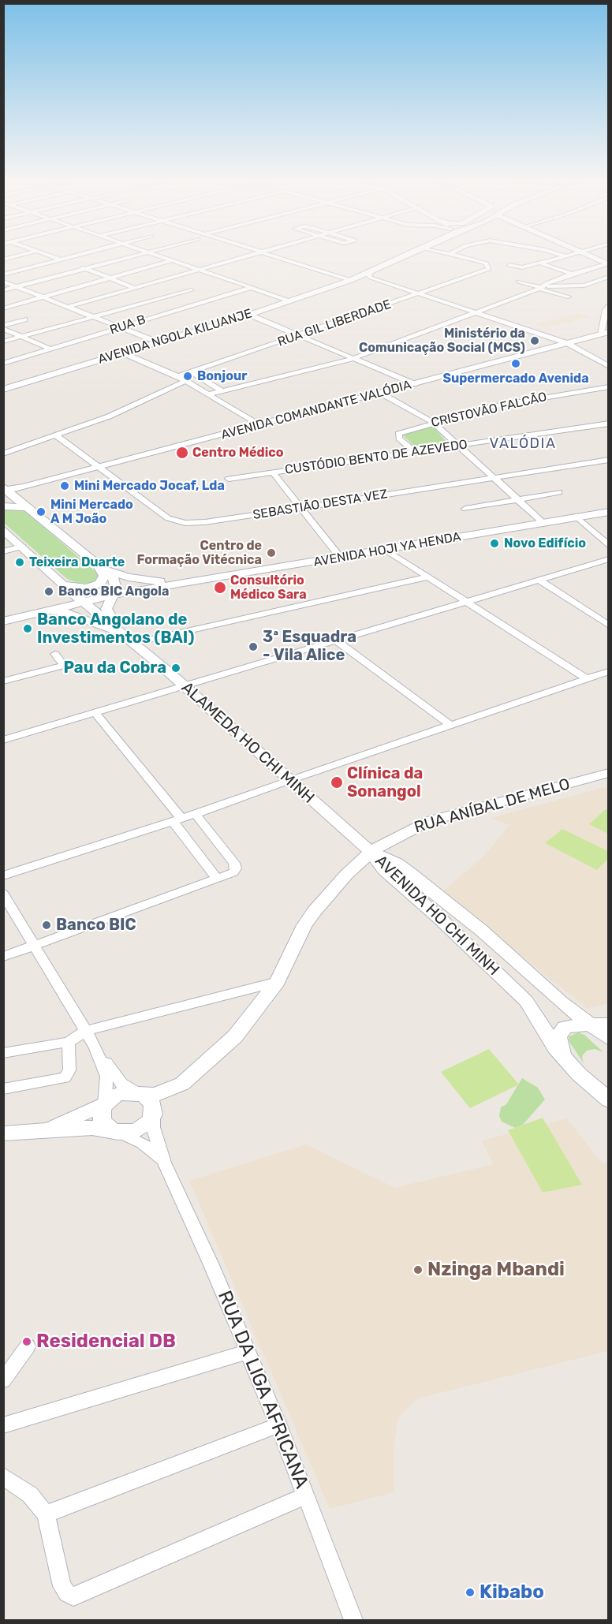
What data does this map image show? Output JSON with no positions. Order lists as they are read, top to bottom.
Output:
{
  "streets": {
    "main road": [
      "AVENIDA NGOLA KILUANJE",
      "AVENIDA COMANDANTE VALÓDIA",
      "AVENIDA HOJI YA HENDA",
      "ALAMEDA HO CHI MINH",
      "RUA ANÍBAL DE MELO",
      "AVENIDA HO CHI MINH"
    ],
    "street": [
      "RUA GIL LIBERDADE",
      "RUA B",
      "CRISTOVÃO FALCÃO",
      "CUSTÓDIO BENTO DE AZEVEDO",
      "SEBASTIÃO DESTA VEZ",
      "RUA DA LIGA AFRICANA"
    ]
  },
  "crossings": [
    ["AVENIDA COMANDANTE VALÓDIA", "SEBASTIÃO DESTA VEZ"],
    ["CRISTOVÃO FALCÃO", "CUSTÓDIO BENTO DE AZEVEDO"],
    ["AVENIDA HOJI YA HENDA", "ALAMEDA HO CHI MINH"],
    ["ALAMEDA HO CHI MINH", "RUA ANÍBAL DE MELO"],
    ["ALAMEDA HO CHI MINH", "AVENIDA HO CHI MINH"],
    ["RUA ANÍBAL DE MELO", "AVENIDA HO CHI MINH"],
    ["RUA ANÍBAL DE MELO", "RUA DA LIGA AFRICANA"]
  ],
  "districts": ["VALÓDIA"],
  "places": [
    "Ministério da Comunicação Social (MCS)",
    "Supermercado Avenida",
    "Bonjour",
    "Centro Médico",
    "Mini Mercado Jocaf, Lda",
    "Mini Mercado A M João",
    "Novo Edifício",
    "Centro de Formação Vitécnica",
    "Teixeira Duarte",
    "Consultório Médico Sara",
    "Banco BIC Angola",
    "Banco Angolano de Investimentos (BAI)",
    "3ª Esquadra - Vila Alice",
    "Pau da Cobra",
    "Clínica da Sonangol",
    "Banco BIC",
    "Nzinga Mbandi",
    "Residencial DB",
    "Kibabo"
  ]
}
